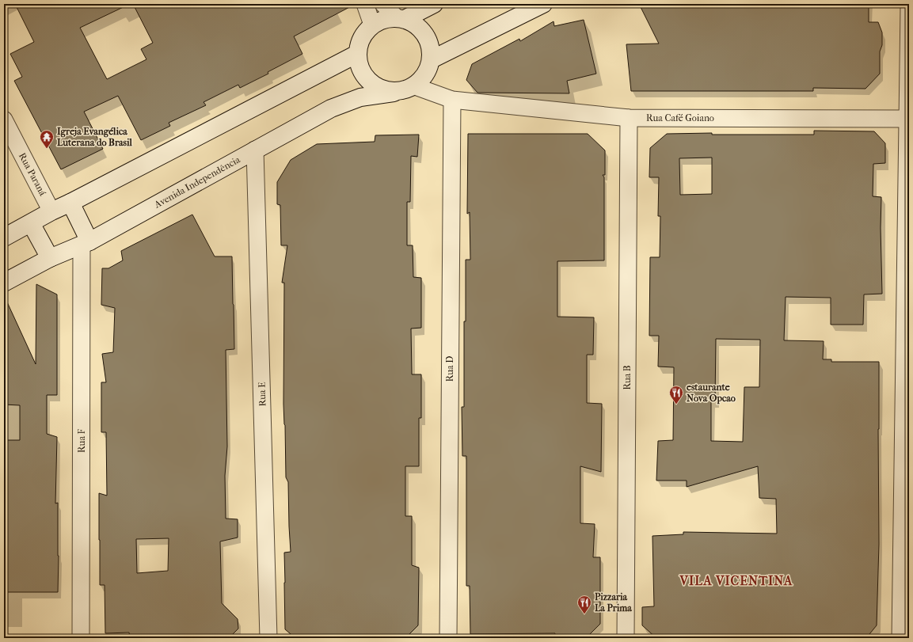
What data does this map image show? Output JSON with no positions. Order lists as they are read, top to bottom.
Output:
{
  "streets": {
    "street": [
      "Rua Café Goiano",
      "Rua Paraná",
      "Avenida Independência",
      "Rua D",
      "Rua B",
      "Rua E",
      "Rua F"
    ]
  },
  "crossings": [
    ["Rua Café Goiano", "Avenida Independência"],
    ["Rua Café Goiano", "Rua D"],
    ["Rua Café Goiano", "Rua B"],
    ["Avenida Independência", "Rua E"],
    ["Avenida Independência", "Rua F"]
  ],
  "districts": ["VILA VICENTINA"],
  "places": {
    "temple": ["Igreja Evangélica Luterana do Brasil"],
    "restaurant": ["estaurante Nova Opcao", "Pizzaria La Prima"]
  }
}
